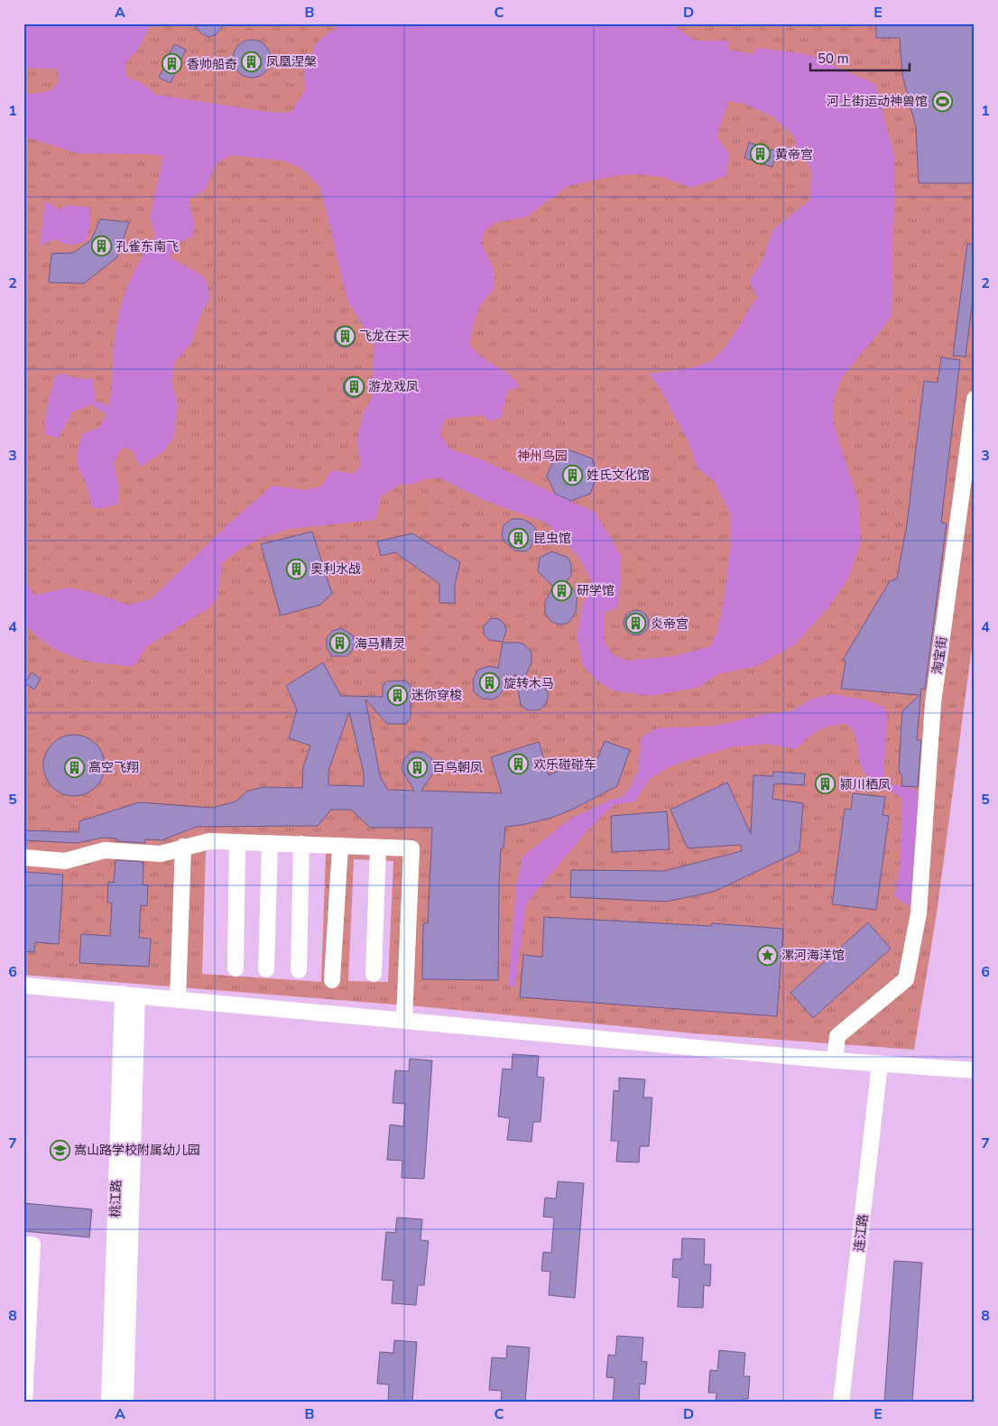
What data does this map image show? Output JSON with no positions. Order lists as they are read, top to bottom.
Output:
{
  "streets": {
    "street": ["淘宝街", "桃江路", "连江路"]
  },
  "parks": ["神州鸟园"],
  "places": {
    "building": [
      "凤凰涅槃",
      "香帅船奇",
      "黄帝宫",
      "孔雀东南飞",
      "飞龙在天",
      "游龙戏凤",
      "姓氏文化馆",
      "昆虫馆",
      "奥利水战",
      "研学馆",
      "炎帝宫",
      "海马精灵",
      "旋转木马",
      "迷你穿梭",
      "欢乐碰碰车",
      "高空飞翔",
      "百鸟朝凤",
      "颍川栖凤"
    ],
    "sports": ["河上街运动神兽馆"],
    "place": ["漯河海洋馆"],
    "school or university": ["嵩山路学校附属幼儿园"]
  },
  "scale_bar": "50 m",
  "grid": {
    "columns": [
      "A",
      "B",
      "C",
      "D",
      "E"
    ],
    "rows": [
      "1",
      "2",
      "3",
      "4",
      "5",
      "6",
      "7",
      "8"
    ]
  }
}
